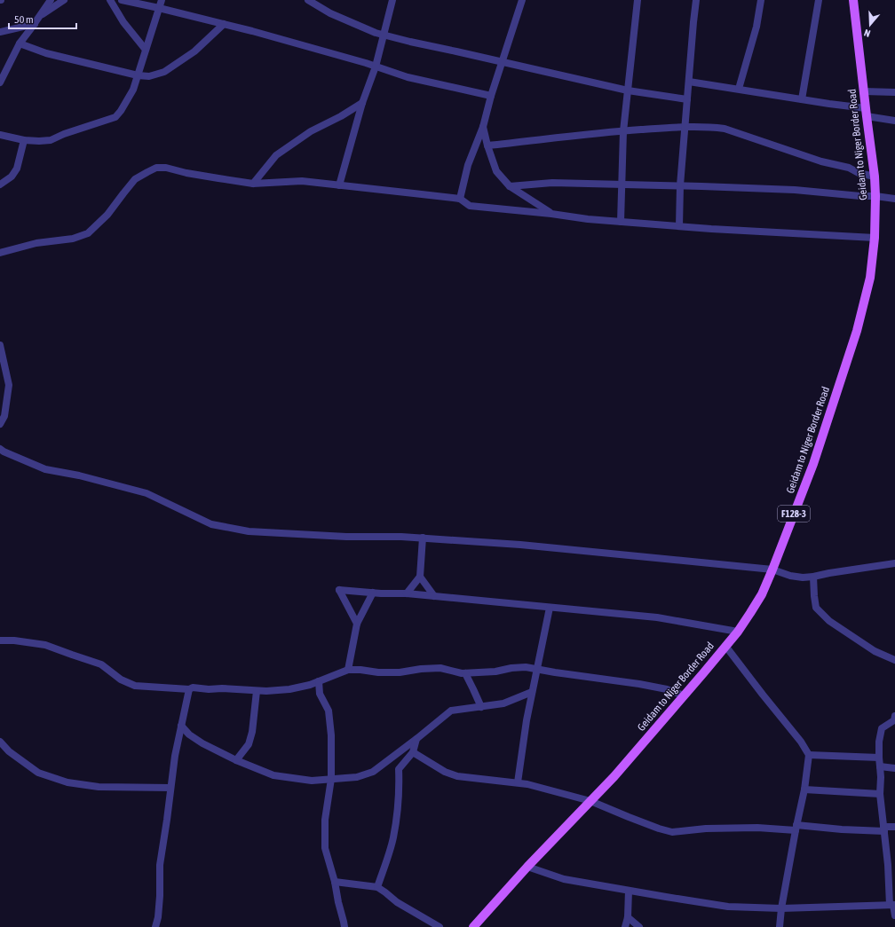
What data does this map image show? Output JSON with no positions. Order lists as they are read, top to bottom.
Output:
{
  "streets": {
    "main road": ["Geidam to Niger Border Road", "F128-3"]
  },
  "scale_bar": "50 m",
  "north": "bottom"
}
